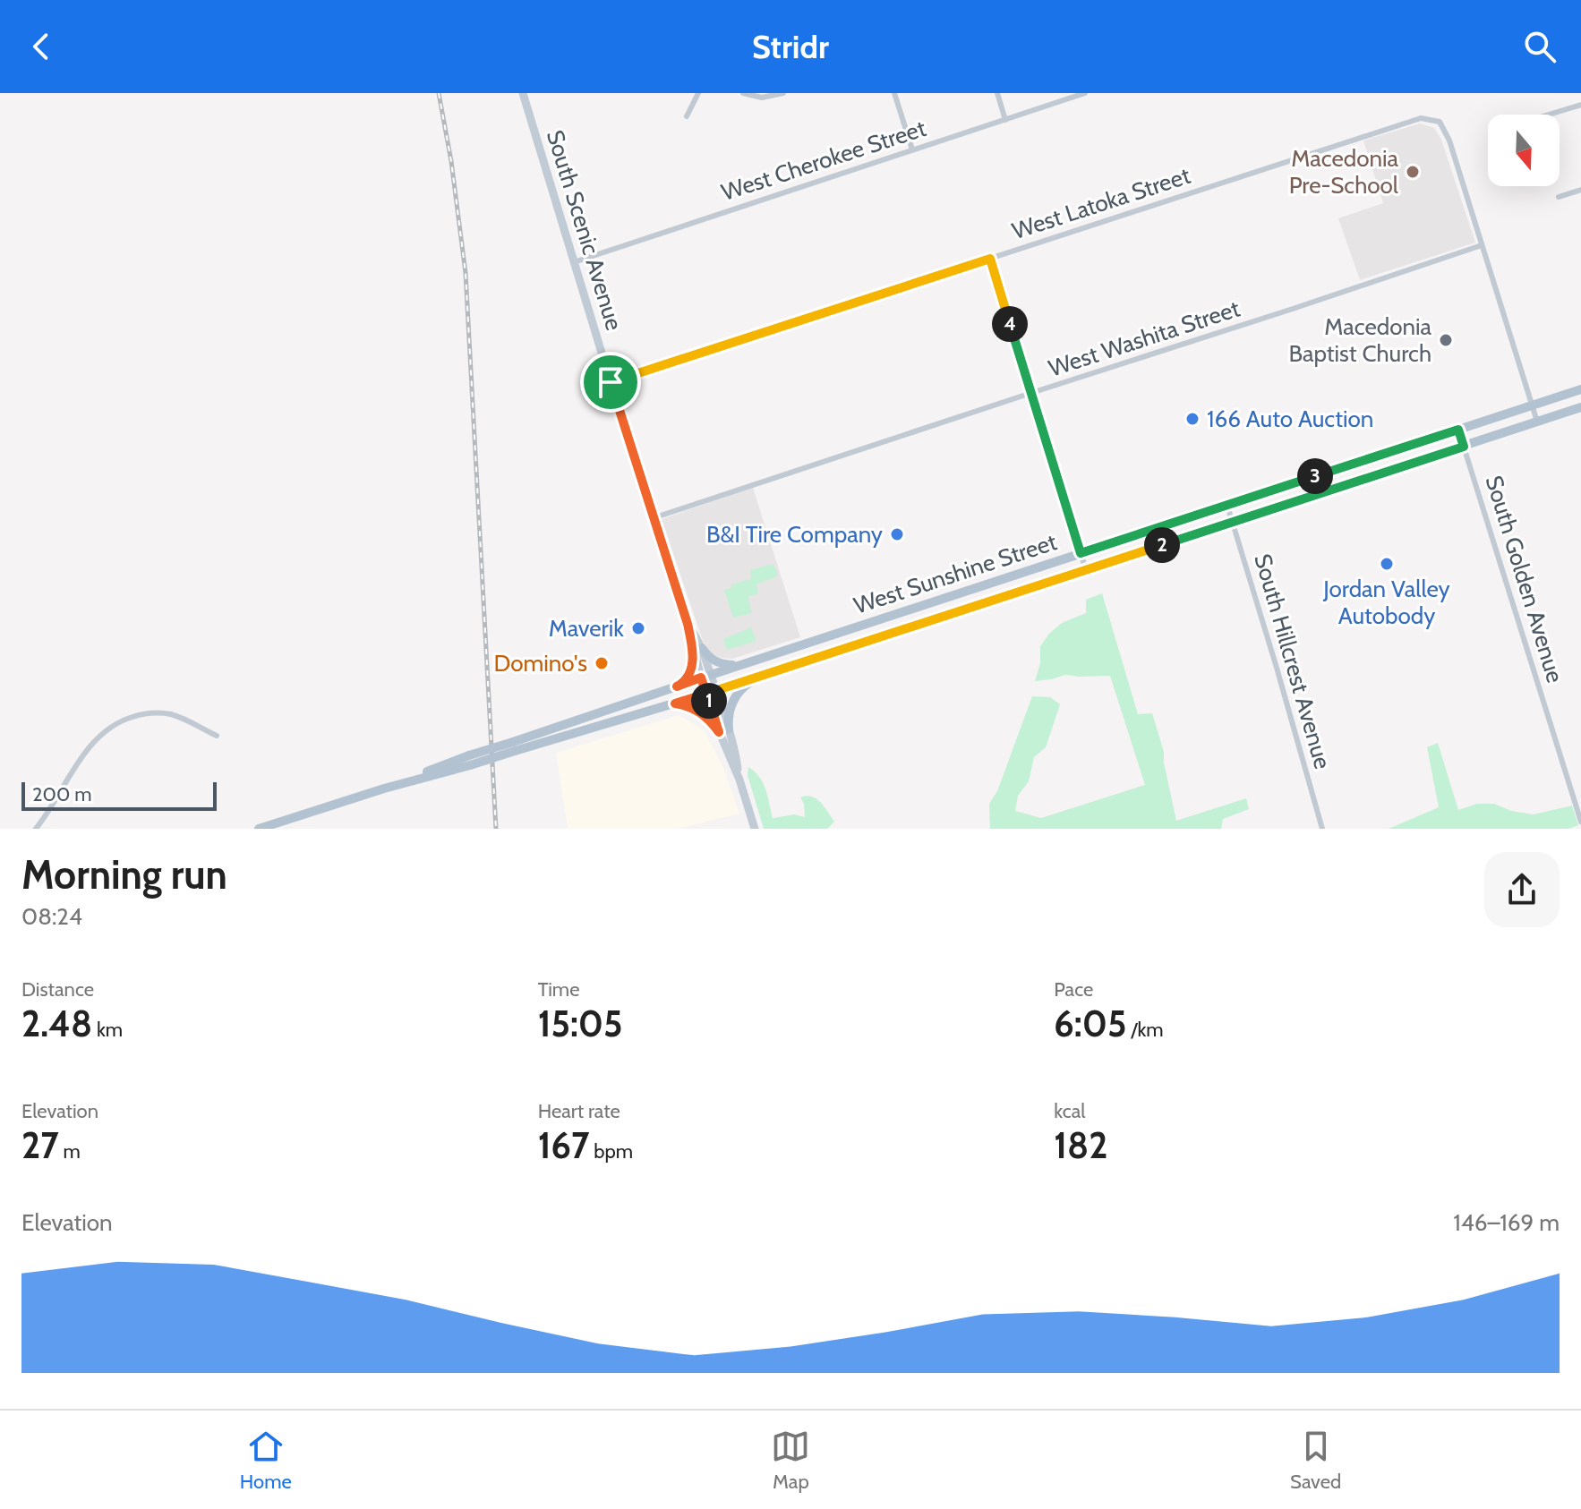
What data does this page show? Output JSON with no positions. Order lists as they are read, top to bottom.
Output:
{
  "streets": {
    "main road": ["South Scenic Avenue", "West Sunshine Street"],
    "street": [
      "West Cherokee Street",
      "West Latoka Street",
      "West Washita Street",
      "South Golden Avenue",
      "South Hillcrest Avenue"
    ]
  },
  "crossings": [
    ["West Cherokee Street", "South Scenic Avenue"],
    ["West Latoka Street", "South Scenic Avenue"],
    ["West Latoka Street", "West Washita Street"],
    ["South Scenic Avenue", "West Washita Street"],
    ["South Scenic Avenue", "West Sunshine Street"],
    ["West Sunshine Street", "South Golden Avenue"],
    ["West Sunshine Street", "South Hillcrest Avenue"]
  ],
  "places": [
    "Macedonia Pre-School",
    "Macedonia Baptist Church",
    "166 Auto Auction",
    "B&I Tire Company",
    "Jordan Valley Autobody",
    "Maverik",
    "Domino's"
  ],
  "scale_bar": "200 m",
  "north": "bottom",
  "page": {
    "header": "Stridr",
    "pins": [
      "4",
      "3",
      "2",
      "1"
    ],
    "scale": "200 m",
    "heading": ["Morning run", "08:24"],
    "stats": [
      ["Distance", "2.48 km"],
      ["Time", "15:05"],
      ["Pace", "6:05 /km"],
      ["Elevation", "27 m"],
      ["Heart rate", "167 bpm"],
      ["kcal", "182"]
    ],
    "chart": ["Elevation", "146–169 m"],
    "tabs": ["Home", "Map", "Saved"]
  }
}
